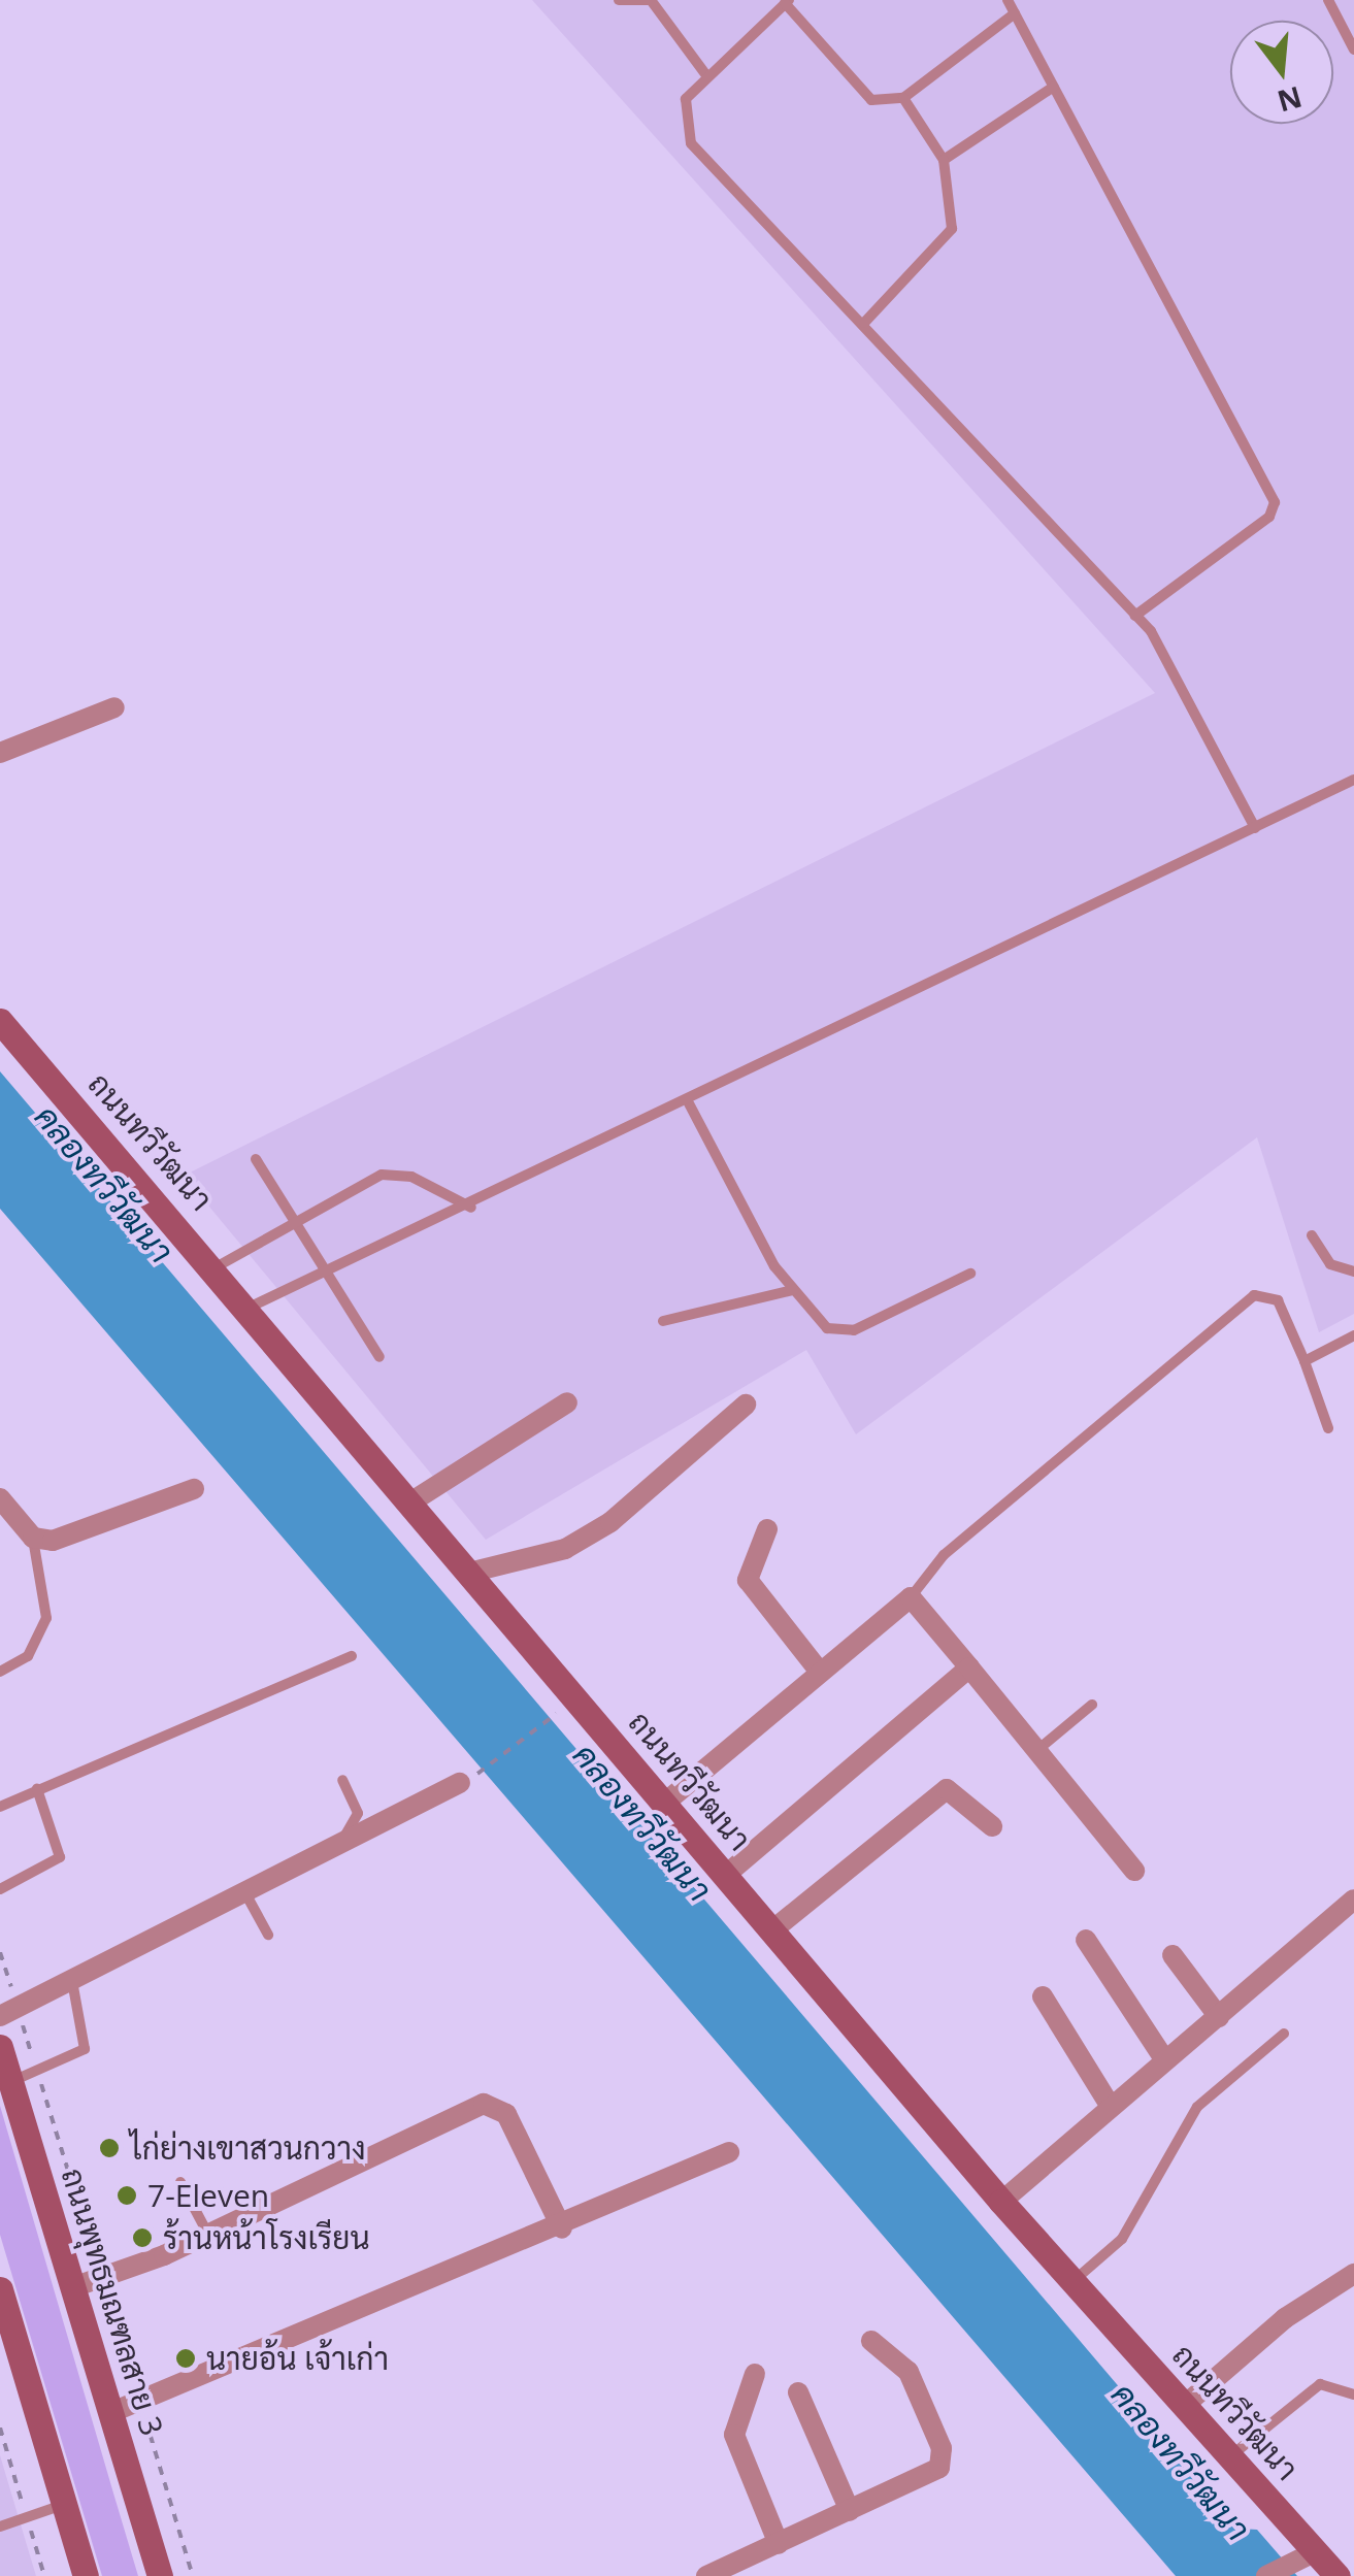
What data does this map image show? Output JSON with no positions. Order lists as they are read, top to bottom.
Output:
{
  "streets": {
    "main road": ["ถนนทวีวัฒนา", "ถนนพุทธมณฑลสาย 3"]
  },
  "water": ["คลองทวีวัฒนา"],
  "places": [
    "ไก่ย่างเขาสวนกวาง",
    "7-Eleven",
    "ร้านหน้าโรงเรียน",
    "นายอ้น เจ้าเก่า"
  ],
  "north": "bottom"
}
